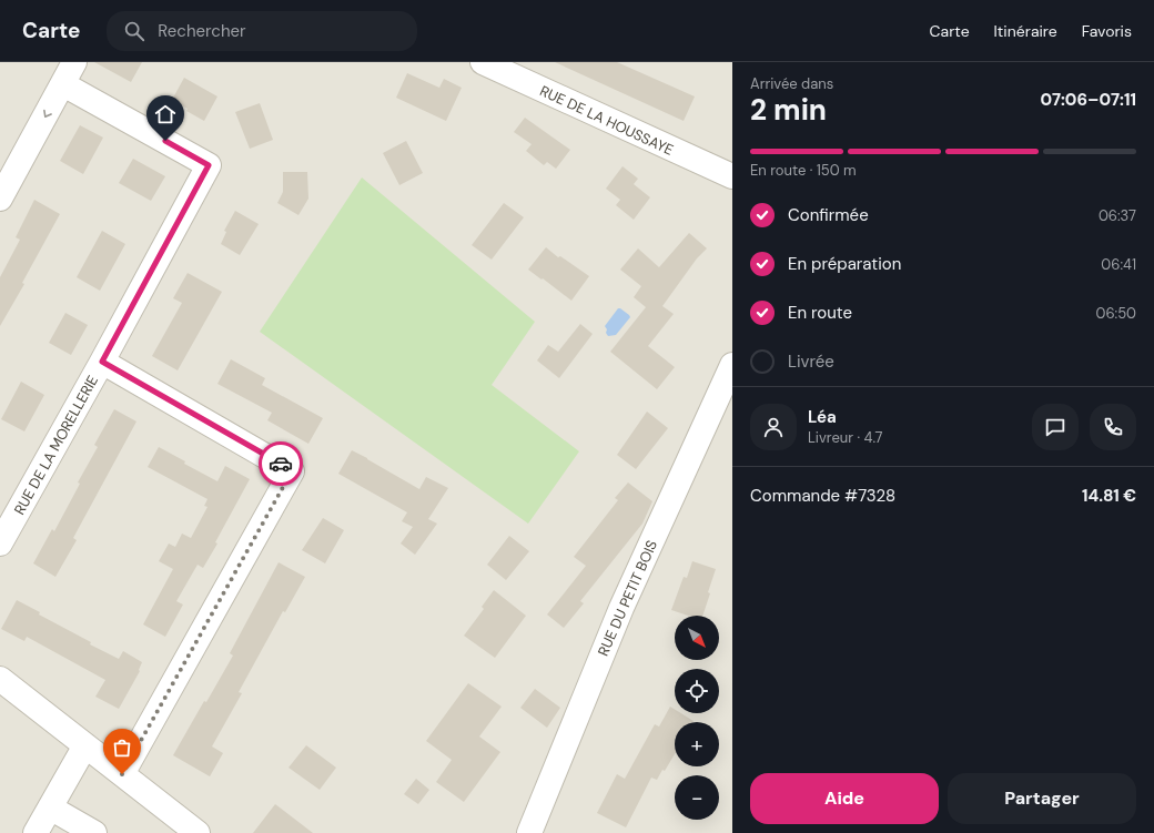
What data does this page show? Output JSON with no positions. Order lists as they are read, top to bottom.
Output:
{
  "streets": {
    "street": ["RUE DE LA HOUSSAYE", "RUE DE LA MORELLERIE", "RUE DU PETIT BOIS"]
  },
  "north": "bottom right",
  "page": {
    "header": "Carte",
    "search": "Rechercher",
    "nav": ["Carte", "Itinéraire", "Favoris"],
    "heading": ["2 min", "Arrivée dans", "07:06–07:11"],
    "panel": [
      "Léa",
      "Livreur · 4.7",
      "Commande #7328",
      "14.81 €"
    ],
    "bar": "En route · 150 m",
    "list": [
      ["Confirmée", "06:37"],
      ["En préparation", "06:41"],
      ["En route", "06:50"],
      "Livrée"
    ],
    "map_buttons": ["+", "−"],
    "buttons": ["Aide", "Partager"]
  }
}
